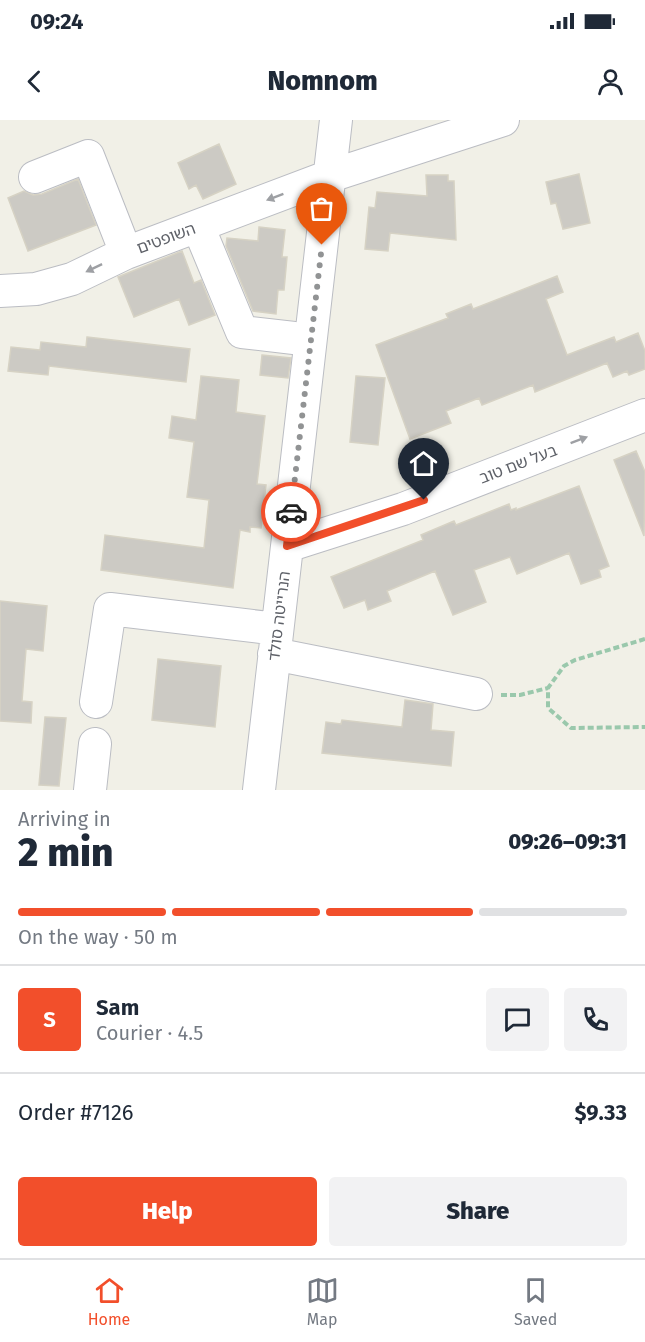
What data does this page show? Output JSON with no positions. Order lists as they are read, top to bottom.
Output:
{
  "streets": {
    "street": ["השופטים", "בעל שם טוב", "הנרייטה סולד"]
  },
  "crossings": [
    ["השופטים", "הנרייטה סולד"],
    ["בעל שם טוב", "הנרייטה סולד"]
  ],
  "one_way": ["השופטים", "בעל שם טוב"],
  "page": {
    "status": "09:24",
    "header": "Nomnom",
    "heading": ["2 min", "Arriving in", "09:26–09:31"],
    "panel": [
      "Sam",
      "Courier · 4.5",
      "Order #7126",
      "$9.33"
    ],
    "bar": "On the way · 50 m",
    "round": "S",
    "buttons": ["Help", "Share"],
    "tabs": ["Home", "Map", "Saved"]
  }
}
